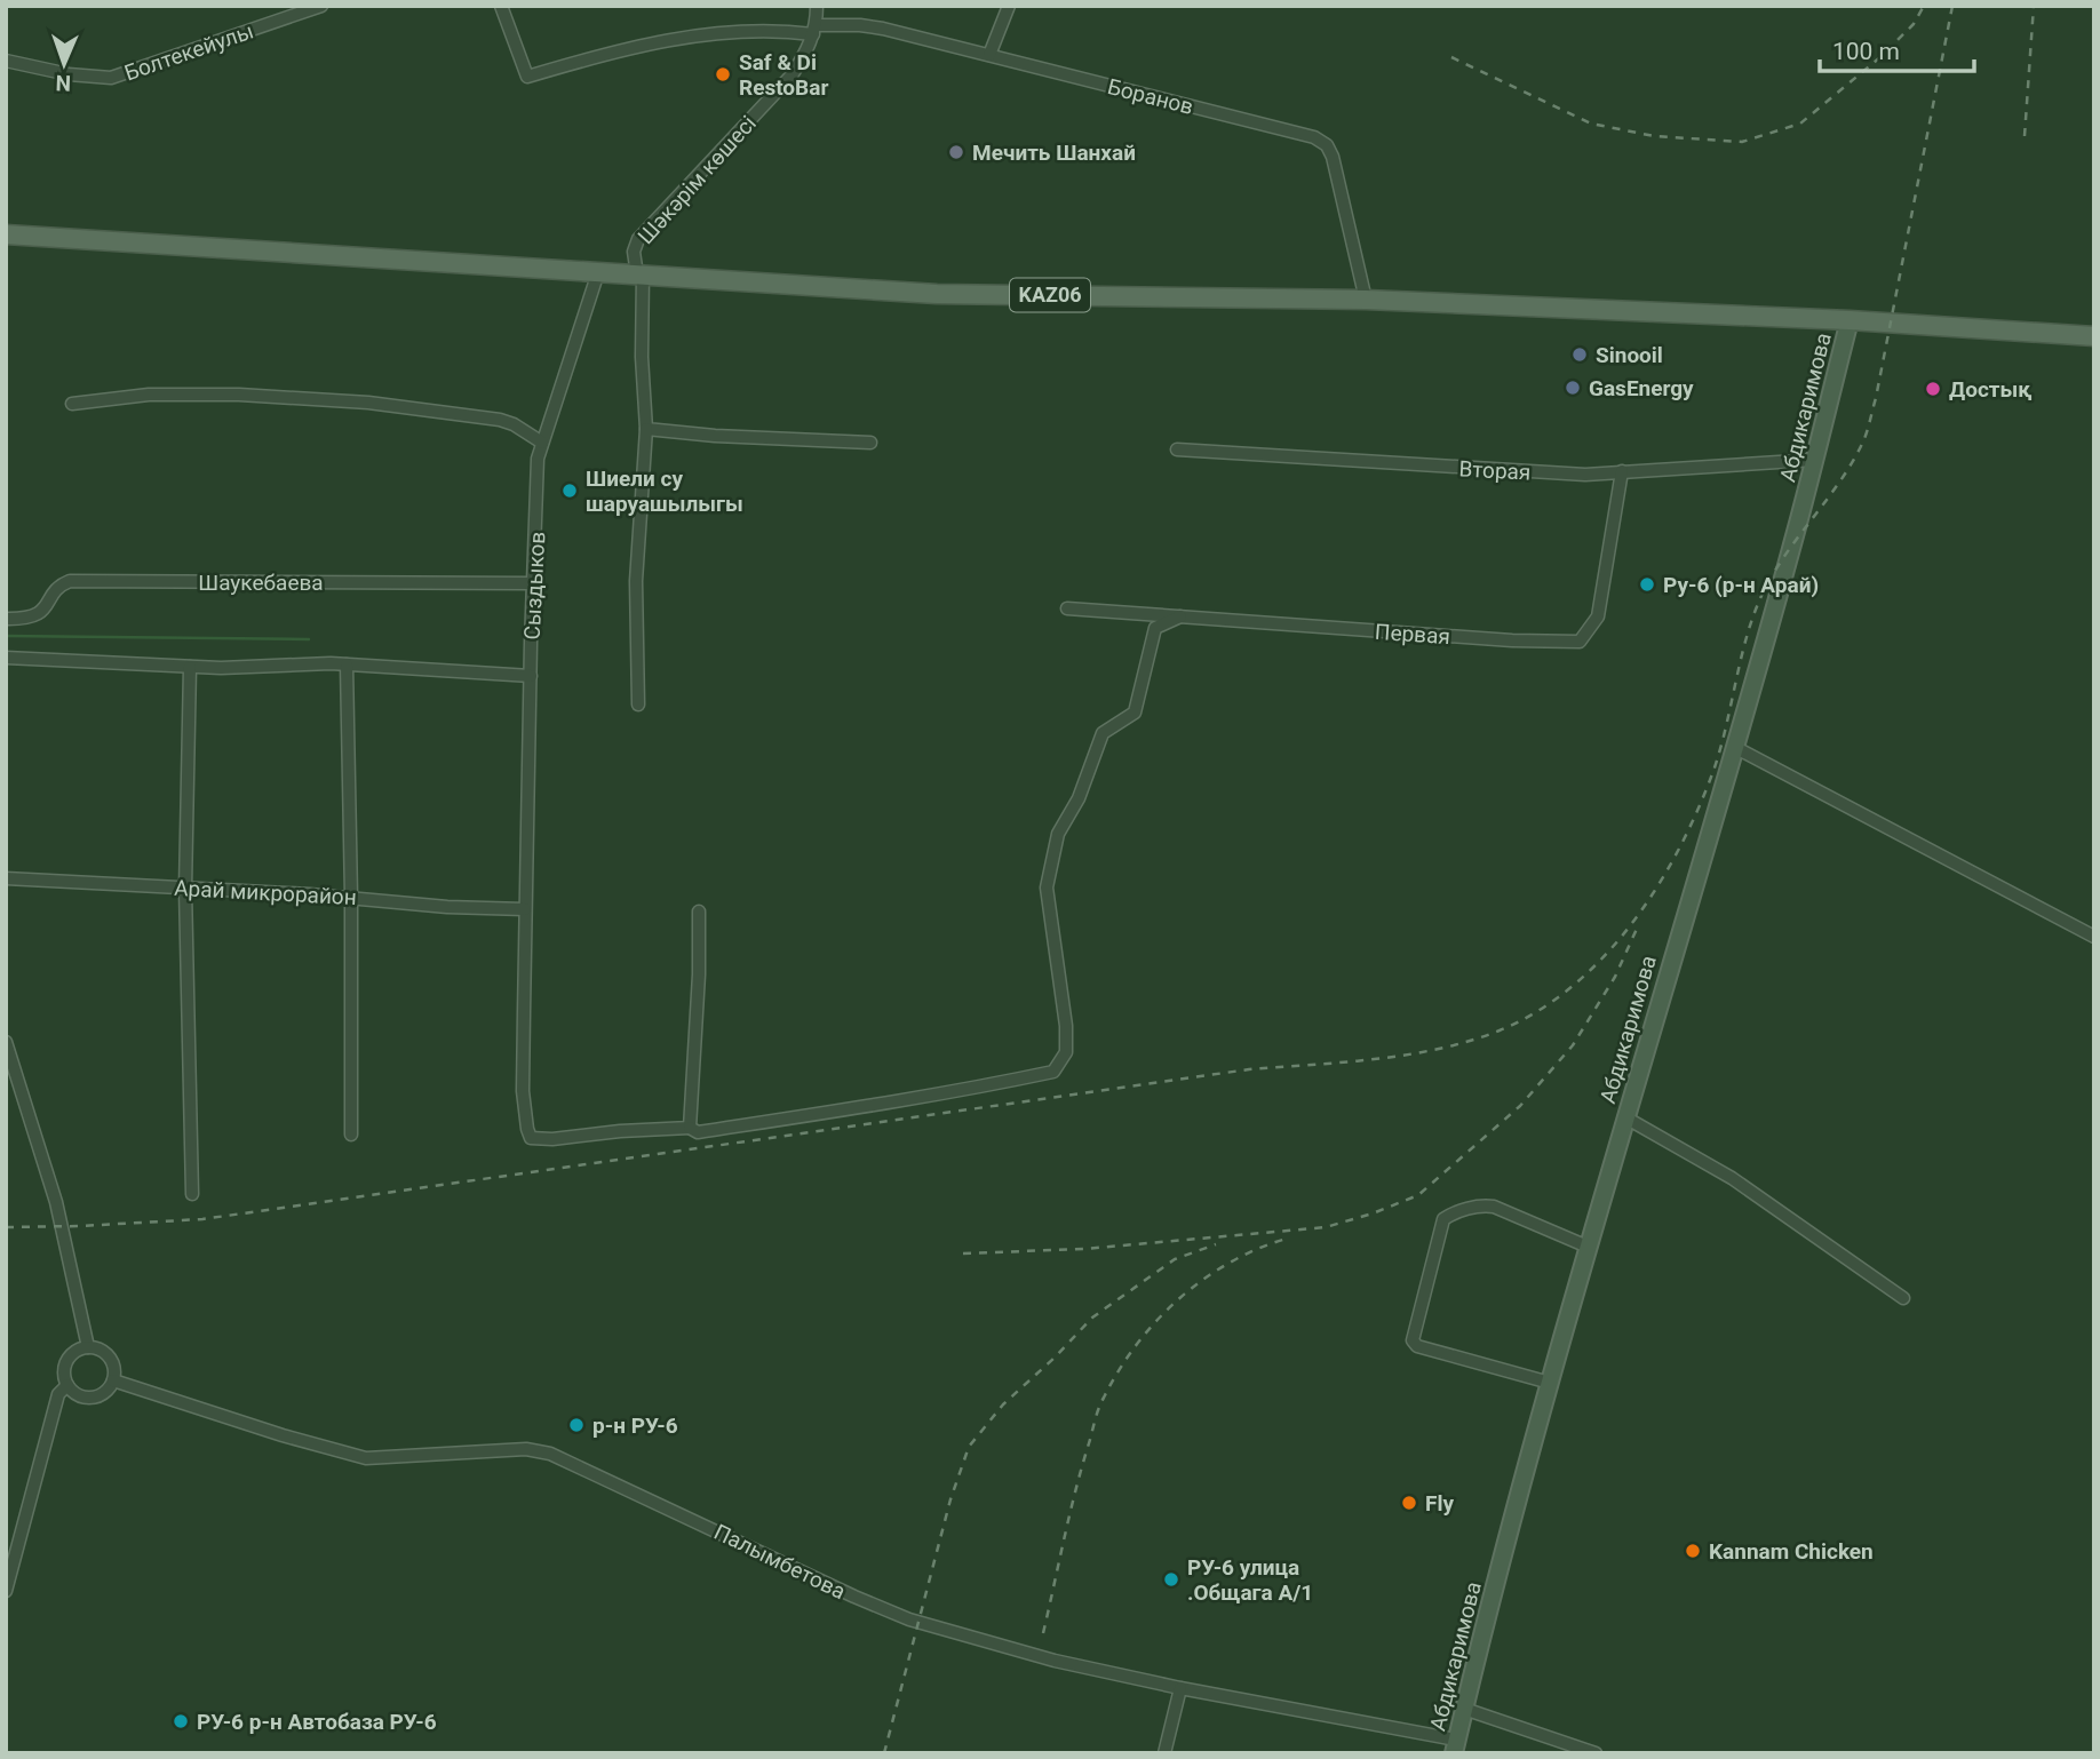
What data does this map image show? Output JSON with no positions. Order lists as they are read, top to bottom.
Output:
{
  "streets": {
    "main road": ["KАZ06", "Абдикаримова"],
    "street": [
      "Болтекейулы",
      "Боранов",
      "Шәкәрім көшесі",
      "Вторая",
      "Шаукебаева",
      "Сыздыков",
      "Первая",
      "Арай микрорайон",
      "Палымбетова"
    ]
  },
  "crossings": [
    ["Боранов", "Шәкәрім көшесі"],
    ["Боранов", "KАZ06"],
    ["Шәкәрім көшесі", "KАZ06"],
    ["KАZ06", "Абдикаримова"],
    ["KАZ06", "Сыздыков"],
    ["Абдикаримова", "Вторая"],
    ["Абдикаримова", "Палымбетова"],
    ["Вторая", "Первая"],
    ["Шаукебаева", "Сыздыков"],
    ["Сыздыков", "Арай микрорайон"]
  ],
  "places": [
    "Saf & Di RestoBar",
    "Мечить Шанхай",
    "Sinooil",
    "GasEnergy",
    "Достық",
    "Шиели су шаруашылыгы",
    "Ру-6 (р-н Арай)",
    "р-н РУ-6",
    "Fly",
    "Kannam Chicken",
    "РУ-6 улица .Общага А/1",
    "РУ-6 р-н Автобаза РУ-6"
  ],
  "scale_bar": "100 m",
  "north": "bottom"
}
